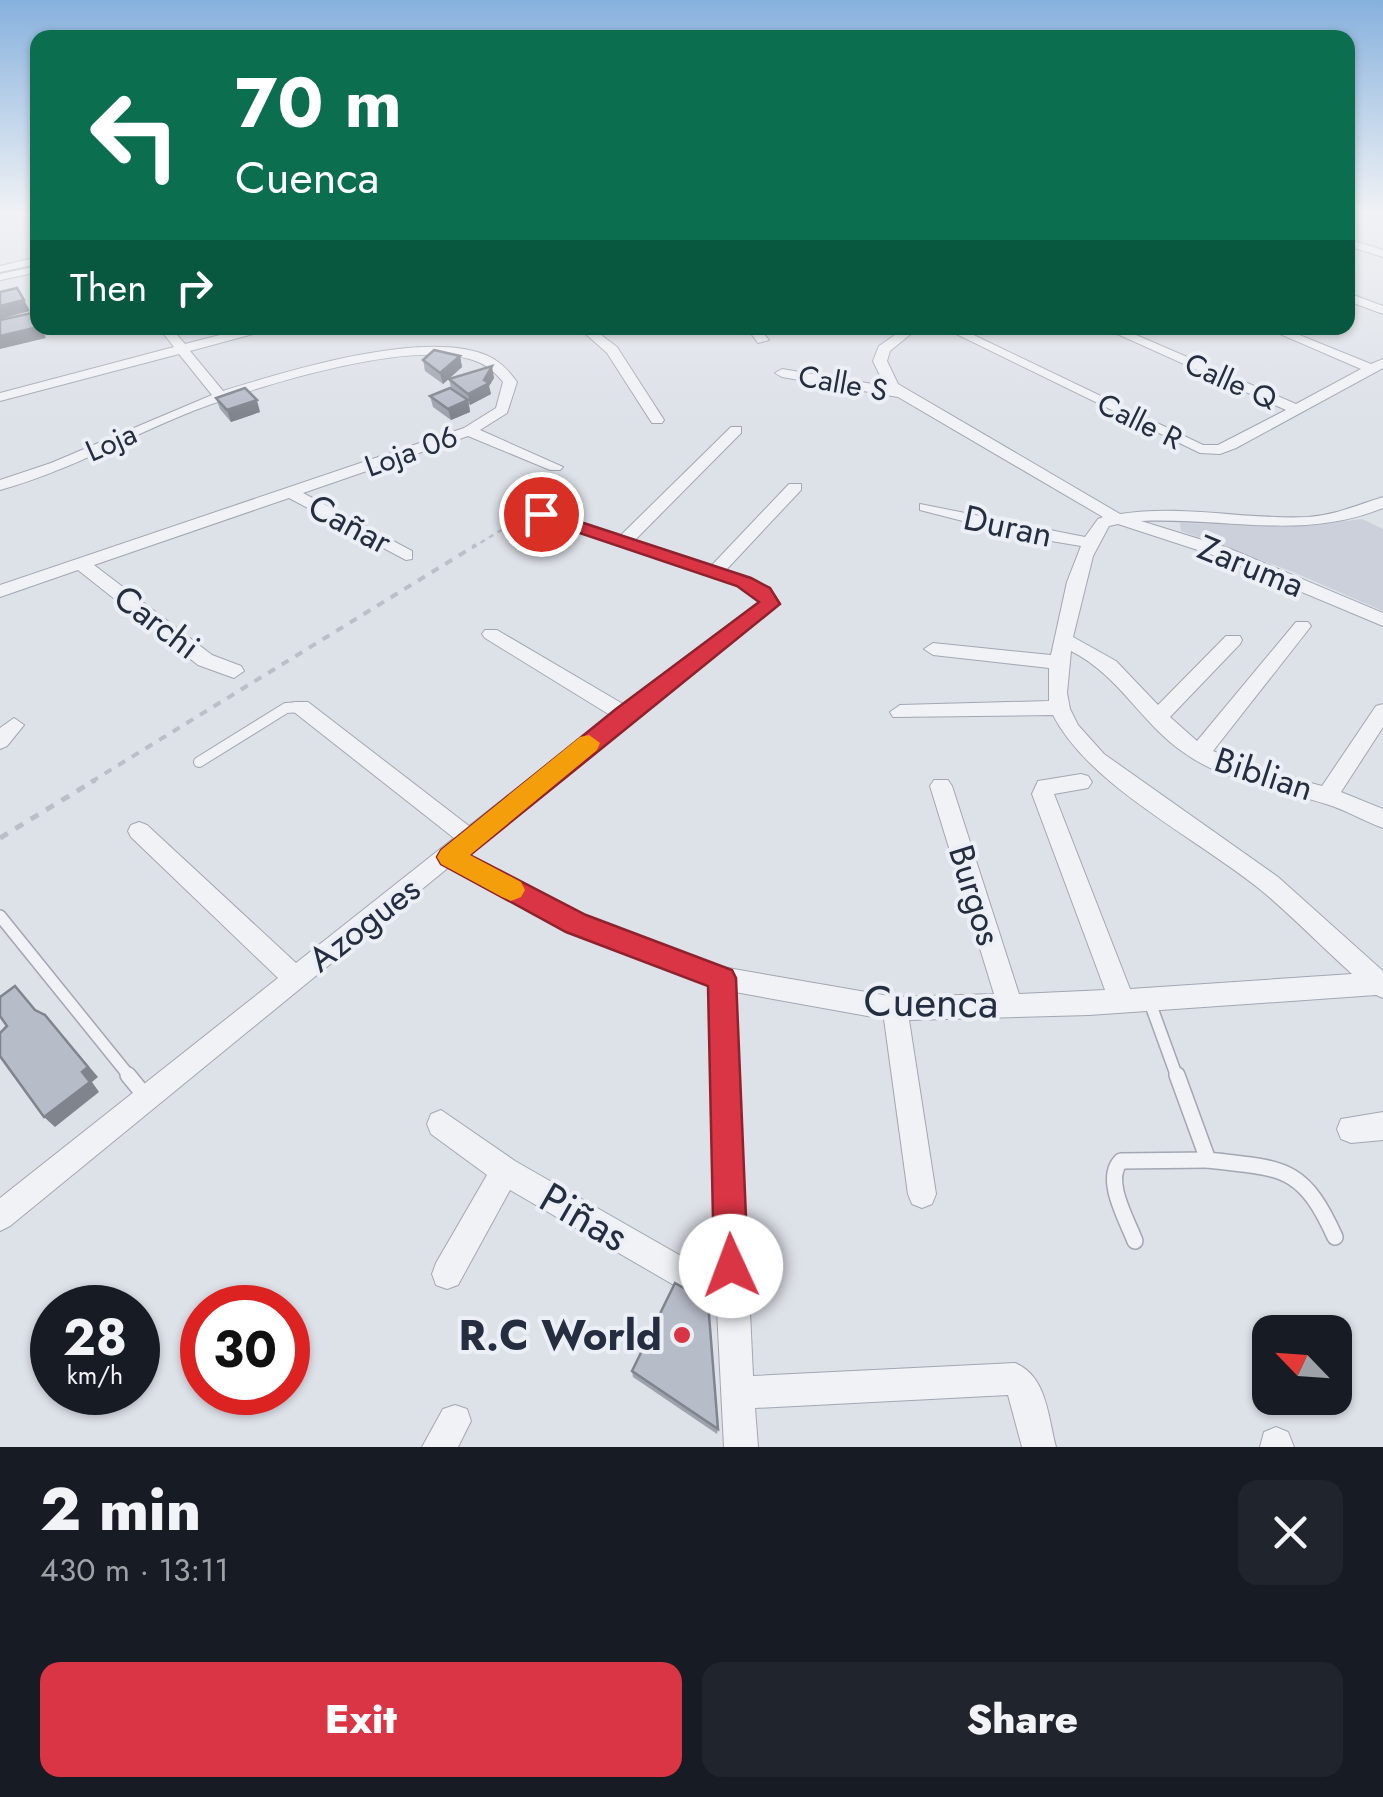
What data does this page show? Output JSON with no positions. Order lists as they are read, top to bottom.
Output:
{
  "streets": {
    "street": [
      "Calle Q",
      "Calle S",
      "Calle R",
      "Loja",
      "Loja 06",
      "Cañar",
      "Duran",
      "Zaruma",
      "Carchi",
      "Biblian",
      "Burgos",
      "Azogues",
      "Cuenca",
      "Piñas"
    ]
  },
  "crossings": [
    ["Calle Q", "Calle R"],
    ["Calle S", "Zaruma"],
    ["Loja", "Loja 06"],
    ["Loja 06", "Cañar"],
    ["Loja 06", "Carchi"],
    ["Burgos", "Cuenca"],
    ["Azogues", "Cuenca"]
  ],
  "places": ["R.C World"],
  "north": "top left",
  "page": {
    "turn": ["70 m", "Cuenca"],
    "then": "Then",
    "speed": "28 km/h",
    "limit": "30",
    "heading": ["2 min", "430 m · 13:11"],
    "buttons": ["Exit", "Share"]
  }
}
